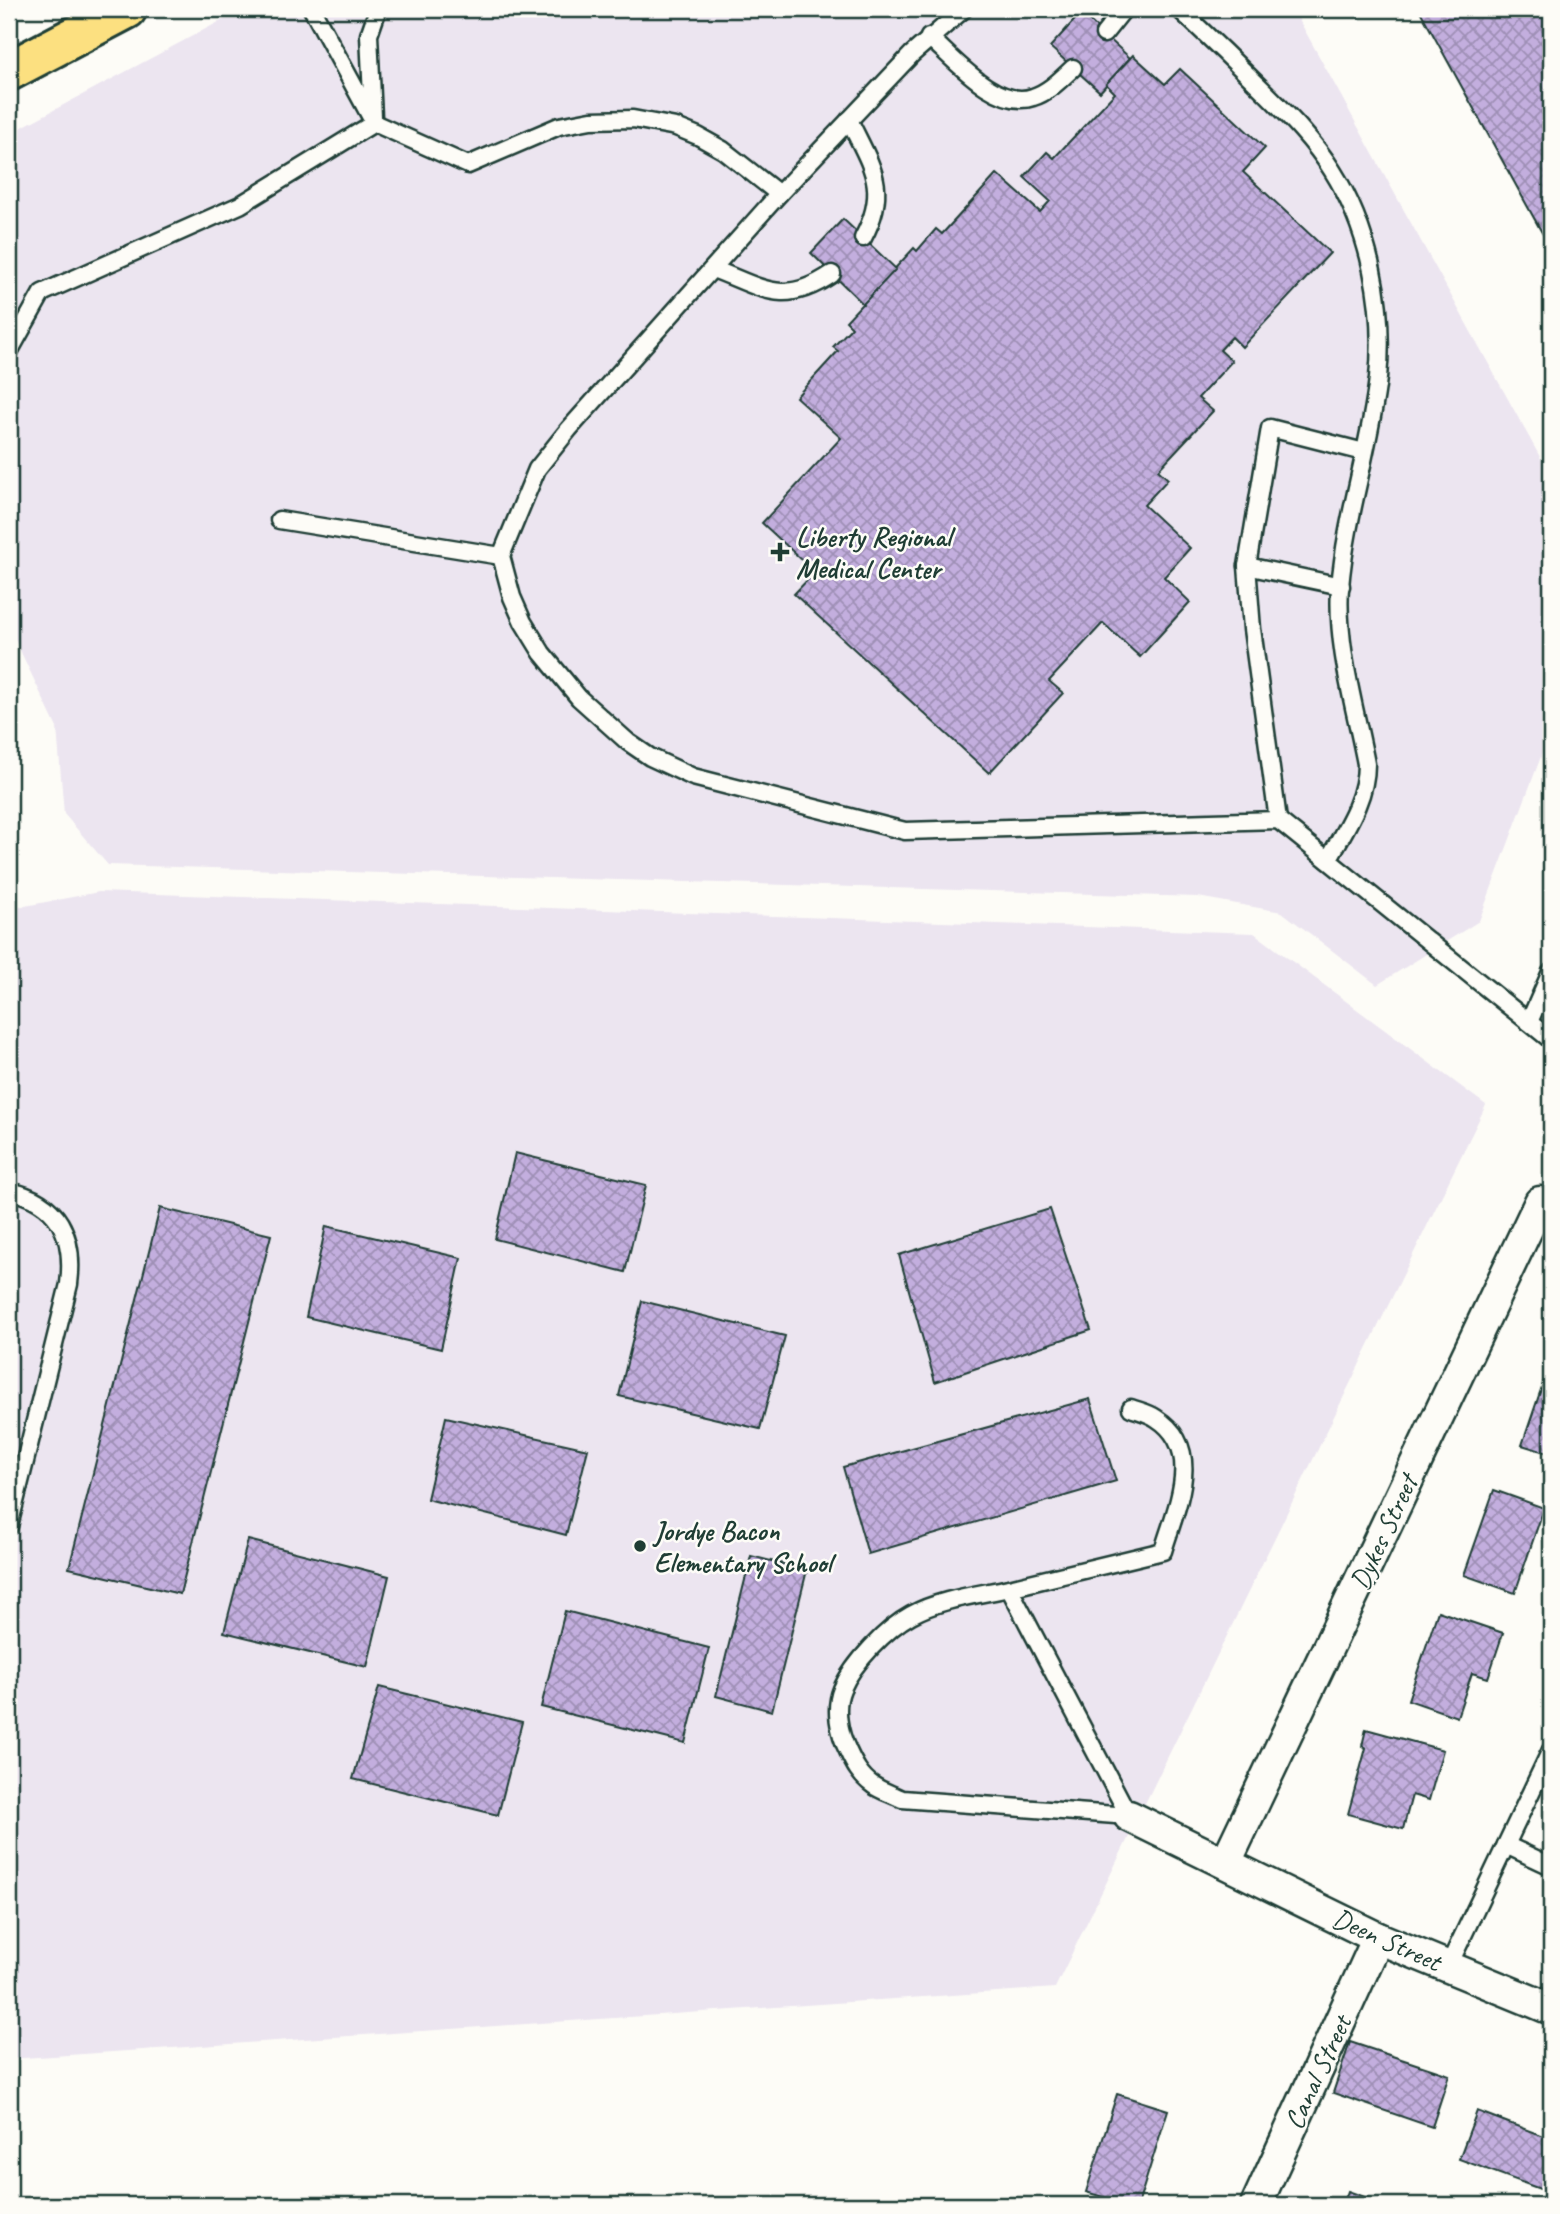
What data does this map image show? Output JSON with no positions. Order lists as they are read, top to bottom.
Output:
{
  "streets": {
    "street": ["Dykes Street", "Deen Street", "Canal Street"]
  },
  "crossings": [
    ["Dykes Street", "Deen Street"],
    ["Deen Street", "Canal Street"]
  ],
  "places": {
    "health": ["Liberty Regional Medical Center"],
    "other": ["Jordye Bacon Elementary School"]
  }
}
